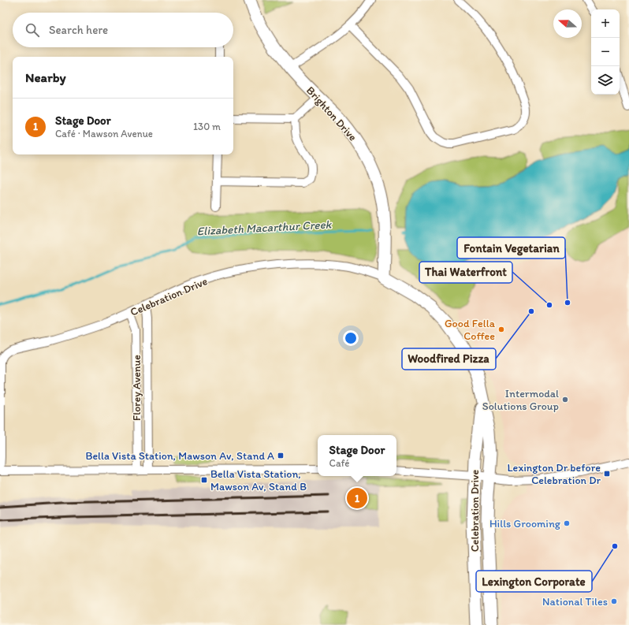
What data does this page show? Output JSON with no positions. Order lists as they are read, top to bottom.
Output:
{
  "streets": {
    "street": ["Brighton Drive", "Celebration Drive", "Florey Avenue"]
  },
  "crossings": [
    ["Brighton Drive", "Celebration Drive"],
    ["Celebration Drive", "Florey Avenue"]
  ],
  "water": ["Elizabeth Macarthur Creek"],
  "places": {
    "other": [
      "Fontain Vegetarian",
      "Thai Waterfront",
      "Woodfired Pizza",
      "Good Fella Coffee",
      "Intermodal Solutions Group",
      "Hills Grooming",
      "Lexington Corporate",
      "National Tiles"
    ],
    "transit": ["Bella Vista Station, Mawson Av, Stand A", "Lexington Dr before Celebration Dr", "Bella Vista Station, Mawson Av, Stand B"]
  },
  "north": "left",
  "page": {
    "map_buttons": ["+", "−"],
    "search": "Search here",
    "heading": "Nearby",
    "list": [
      {
        "mark": "1",
        "name": "Stage Door",
        "note": "Café · Mawson Avenue",
        "value": "130 m"
      }
    ],
    "popup": ["Stage Door", "Café"],
    "pins": "1"
  }
}
